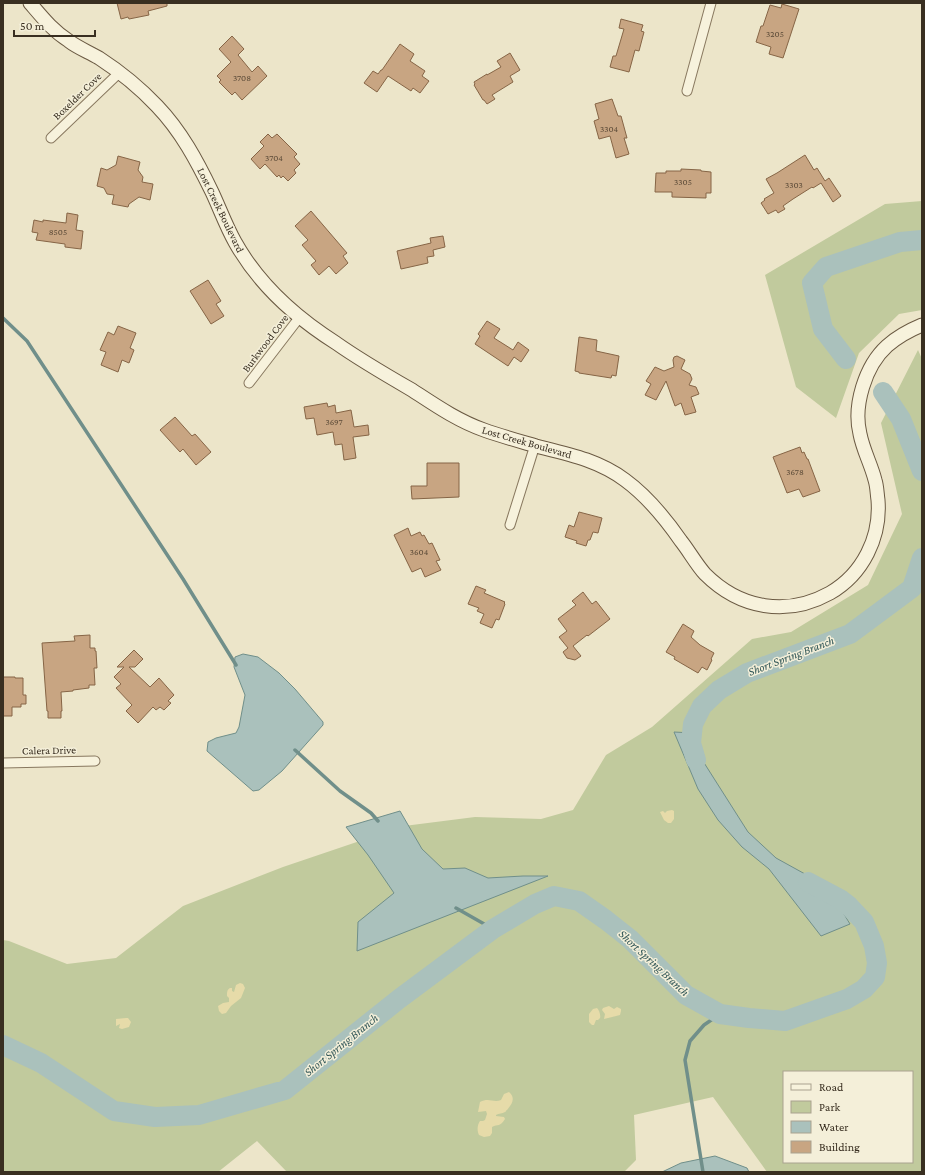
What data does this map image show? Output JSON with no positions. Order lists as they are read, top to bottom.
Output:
{
  "streets": {
    "street": [
      "Boxelder Cove",
      "Lost Creek Boulevard",
      "Burkwood Cove",
      "Calera Drive"
    ]
  },
  "crossings": [
    ["Boxelder Cove", "Lost Creek Boulevard"],
    ["Lost Creek Boulevard", "Burkwood Cove"]
  ],
  "water": ["Short Spring Branch"],
  "house_numbers": [
    "3205",
    "3708",
    "3304",
    "3704",
    "3305",
    "3303",
    "8505",
    "3697",
    "3678",
    "3604"
  ],
  "legend": [
    "Road",
    "Park",
    "Water",
    "Building"
  ],
  "scale_bar": "50 m"
}
